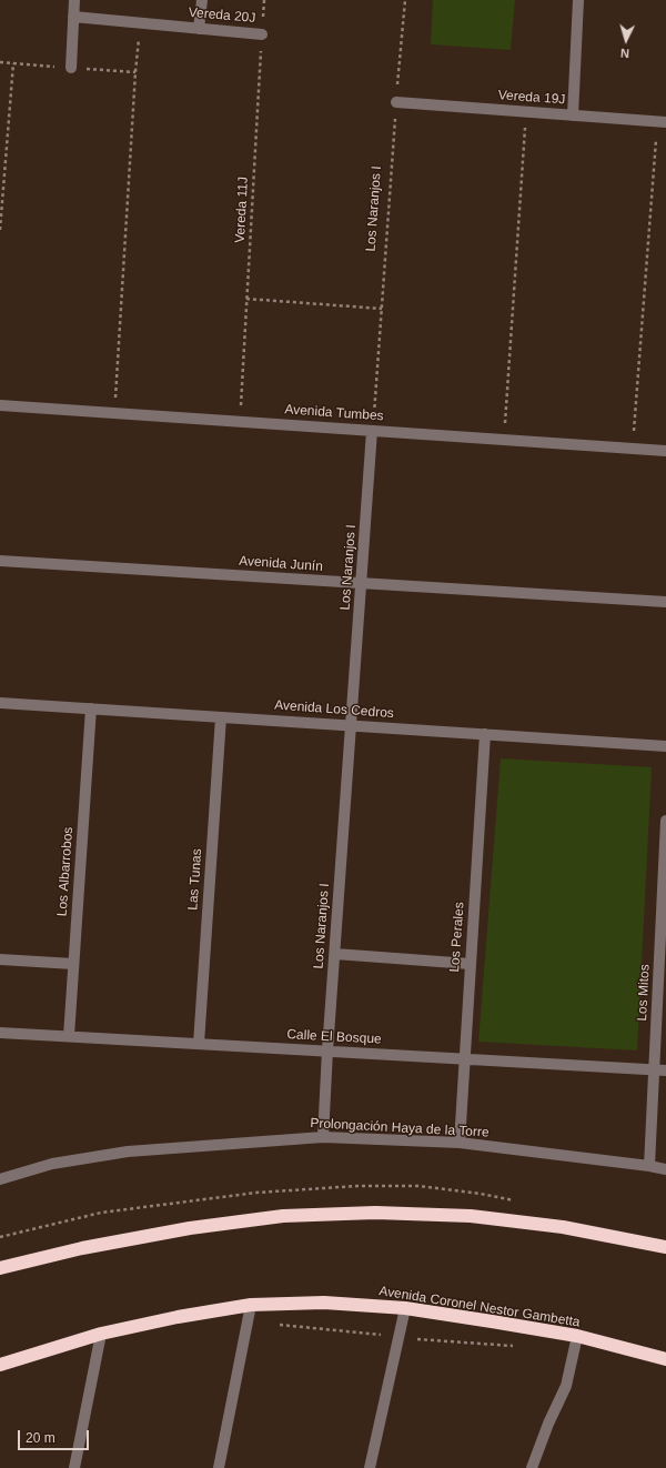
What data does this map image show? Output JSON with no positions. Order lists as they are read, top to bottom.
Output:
{
  "streets": {
    "highway": ["Avenida Coronel Nestor Gambetta"],
    "street": [
      "Vereda 20J",
      "Vereda 19J",
      "Los Naranjos I",
      "Avenida Tumbes",
      "Avenida Junín",
      "Avenida Los Cedros",
      "Los Albarrobos",
      "Las Tunas",
      "Los Perales",
      "Los Mitos",
      "Calle El Bosque",
      "Prolongación Haya de la Torre"
    ],
    "path": ["Vereda 11J"]
  },
  "crossings": [
    ["Vereda 20J", "Vereda 11J"],
    ["Vereda 19J", "Los Naranjos I"],
    ["Los Naranjos I", "Avenida Tumbes"],
    ["Los Naranjos I", "Avenida Junín"],
    ["Los Naranjos I", "Avenida Los Cedros"],
    ["Los Naranjos I", "Calle El Bosque"],
    ["Los Naranjos I", "Prolongación Haya de la Torre"],
    ["Vereda 11J", "Avenida Tumbes"],
    ["Avenida Los Cedros", "Los Albarrobos"],
    ["Avenida Los Cedros", "Las Tunas"],
    ["Avenida Los Cedros", "Los Perales"],
    ["Los Albarrobos", "Calle El Bosque"],
    ["Las Tunas", "Calle El Bosque"],
    ["Los Perales", "Calle El Bosque"],
    ["Los Perales", "Prolongación Haya de la Torre"],
    ["Los Mitos", "Calle El Bosque"],
    ["Los Mitos", "Prolongación Haya de la Torre"]
  ],
  "scale_bar": "20 m",
  "north": "bottom"
}
